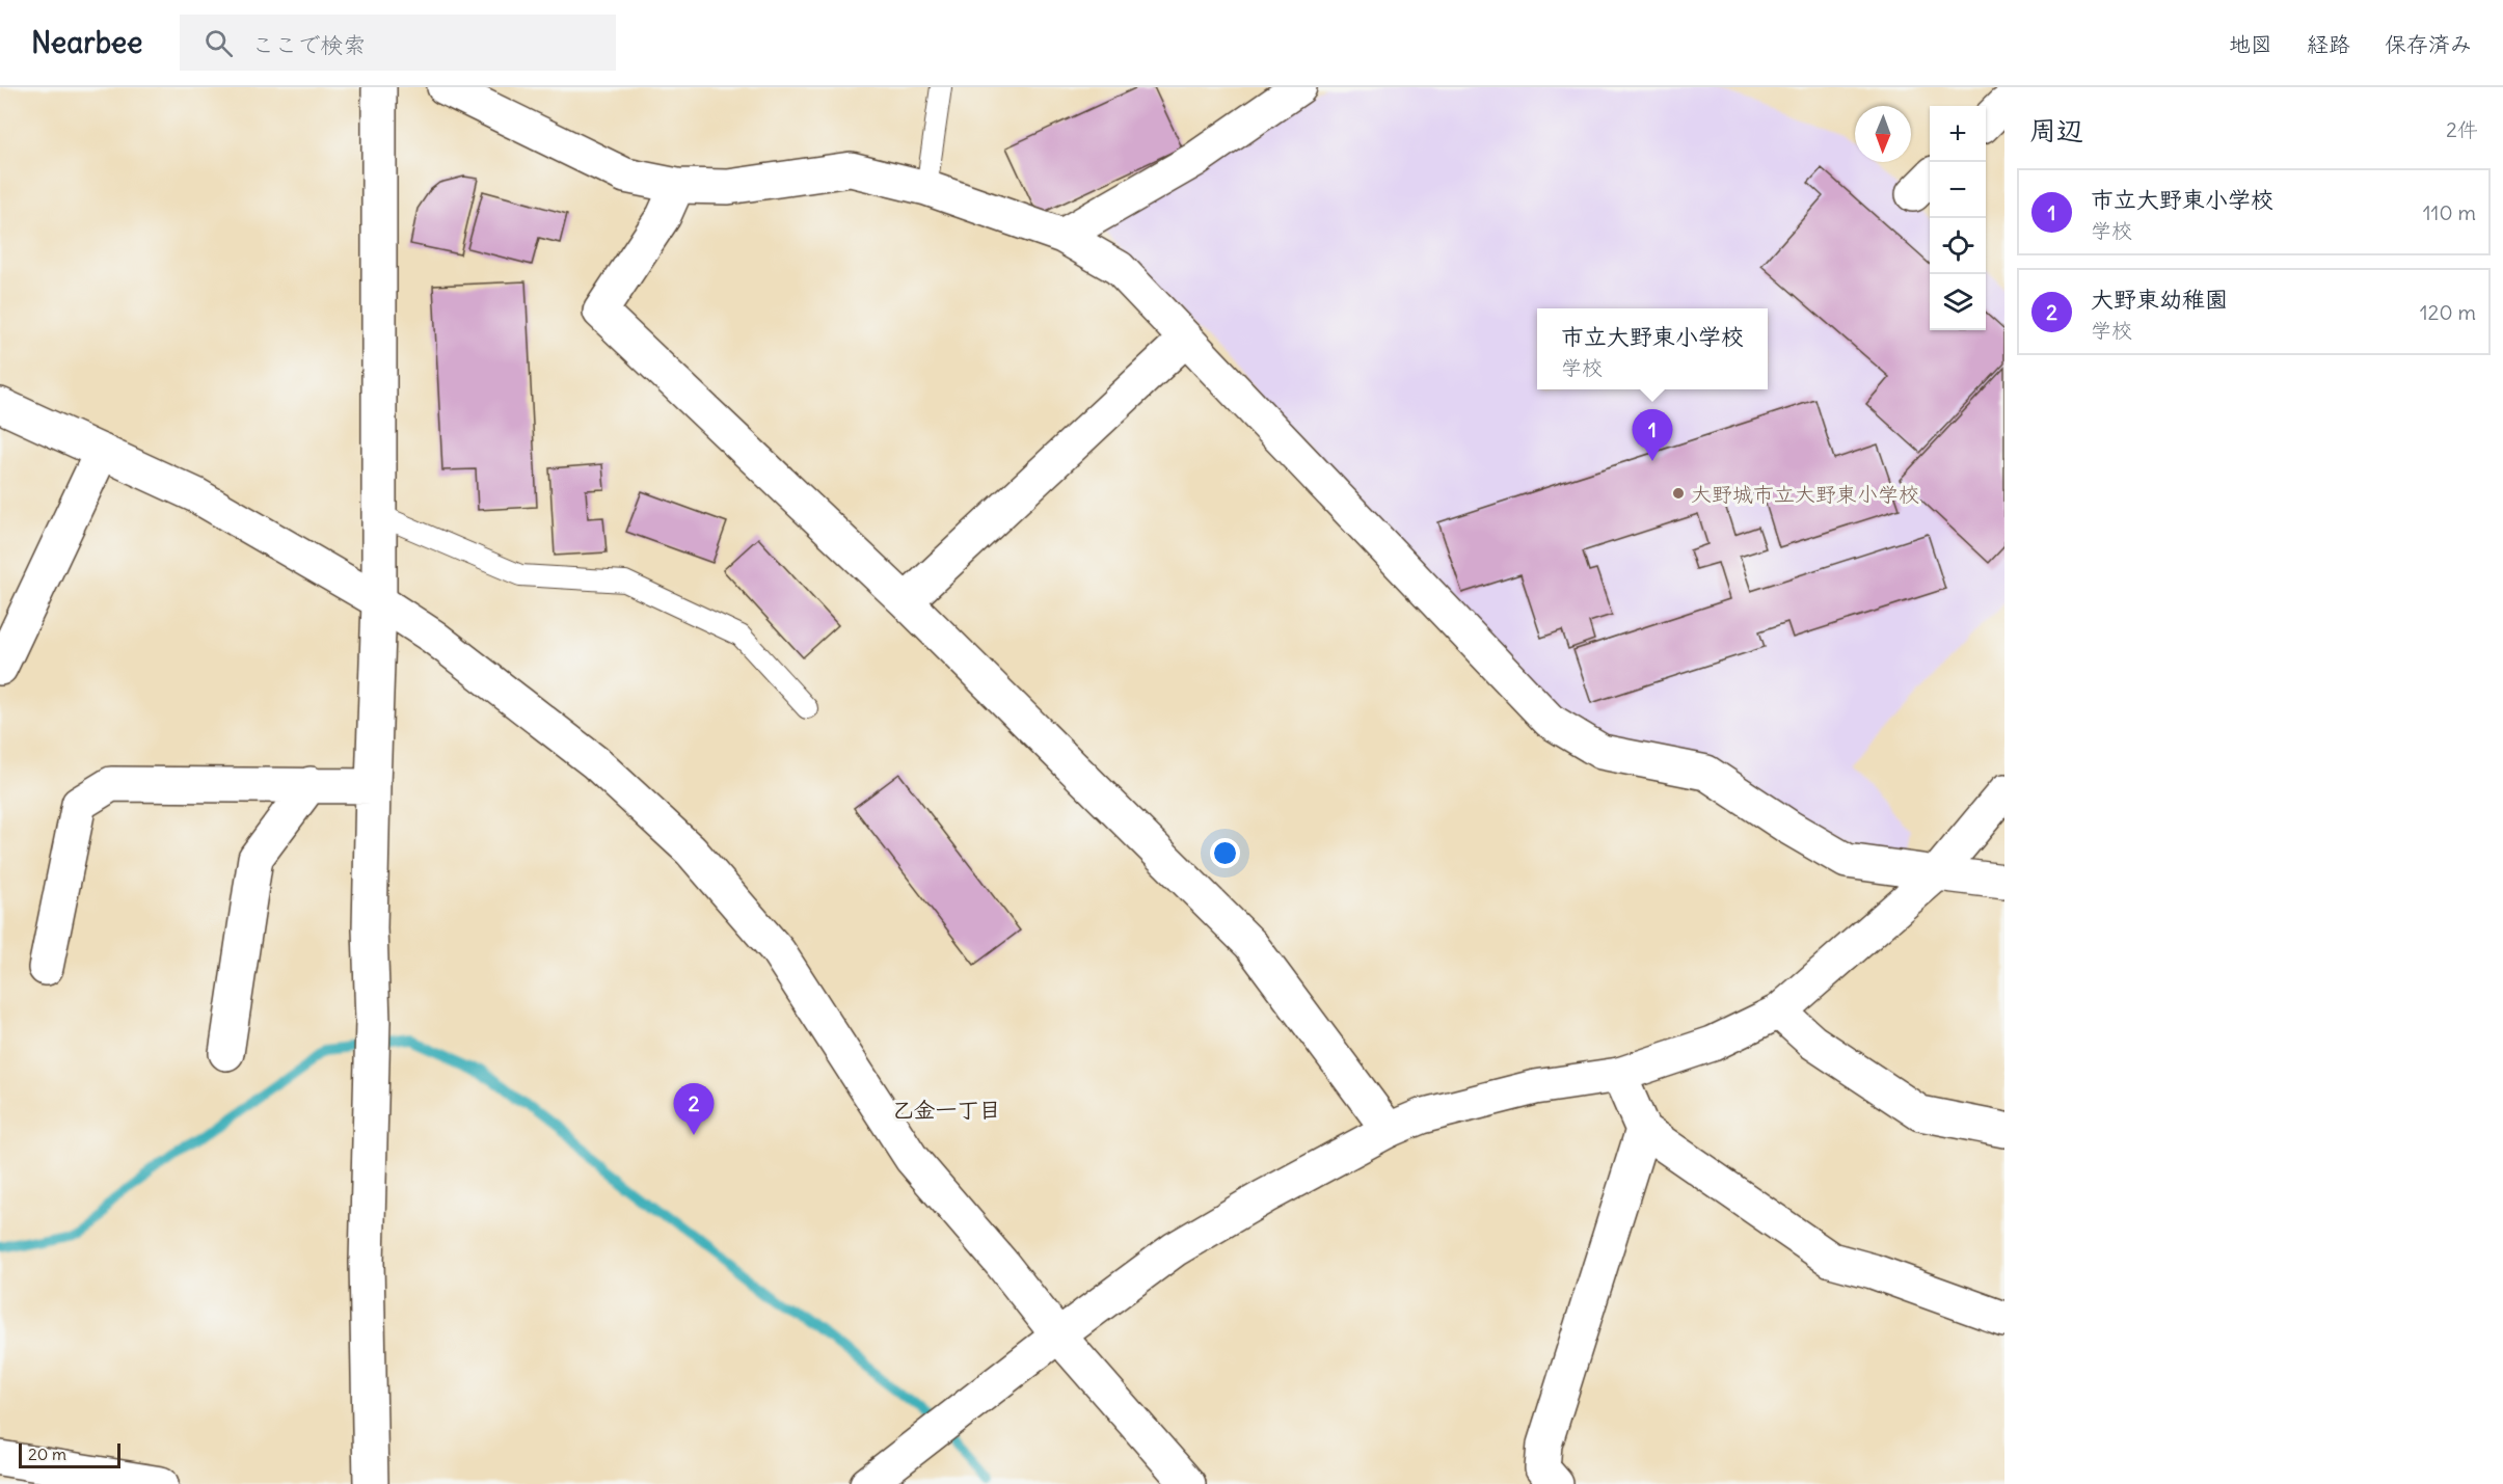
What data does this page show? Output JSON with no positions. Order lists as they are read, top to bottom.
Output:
{
  "districts": ["乙金一丁目"],
  "places": ["大野城市立大野東小学校"],
  "scale_bar": "20 m",
  "north": "bottom",
  "page": {
    "header": "Nearbee",
    "search": "ここで検索",
    "nav": ["地図", "経路", "保存済み"],
    "heading": ["周辺", "2件"],
    "map_buttons": ["+", "−"],
    "list": [
      {
        "mark": "1",
        "name": "市立大野東小学校",
        "note": "学校",
        "value": "110 m"
      },
      {
        "mark": "2",
        "name": "大野東幼稚園",
        "note": "学校",
        "value": "120 m"
      }
    ],
    "popup": ["市立大野東小学校", "学校"],
    "pins": ["1", "2"],
    "scale": "20 m"
  }
}
